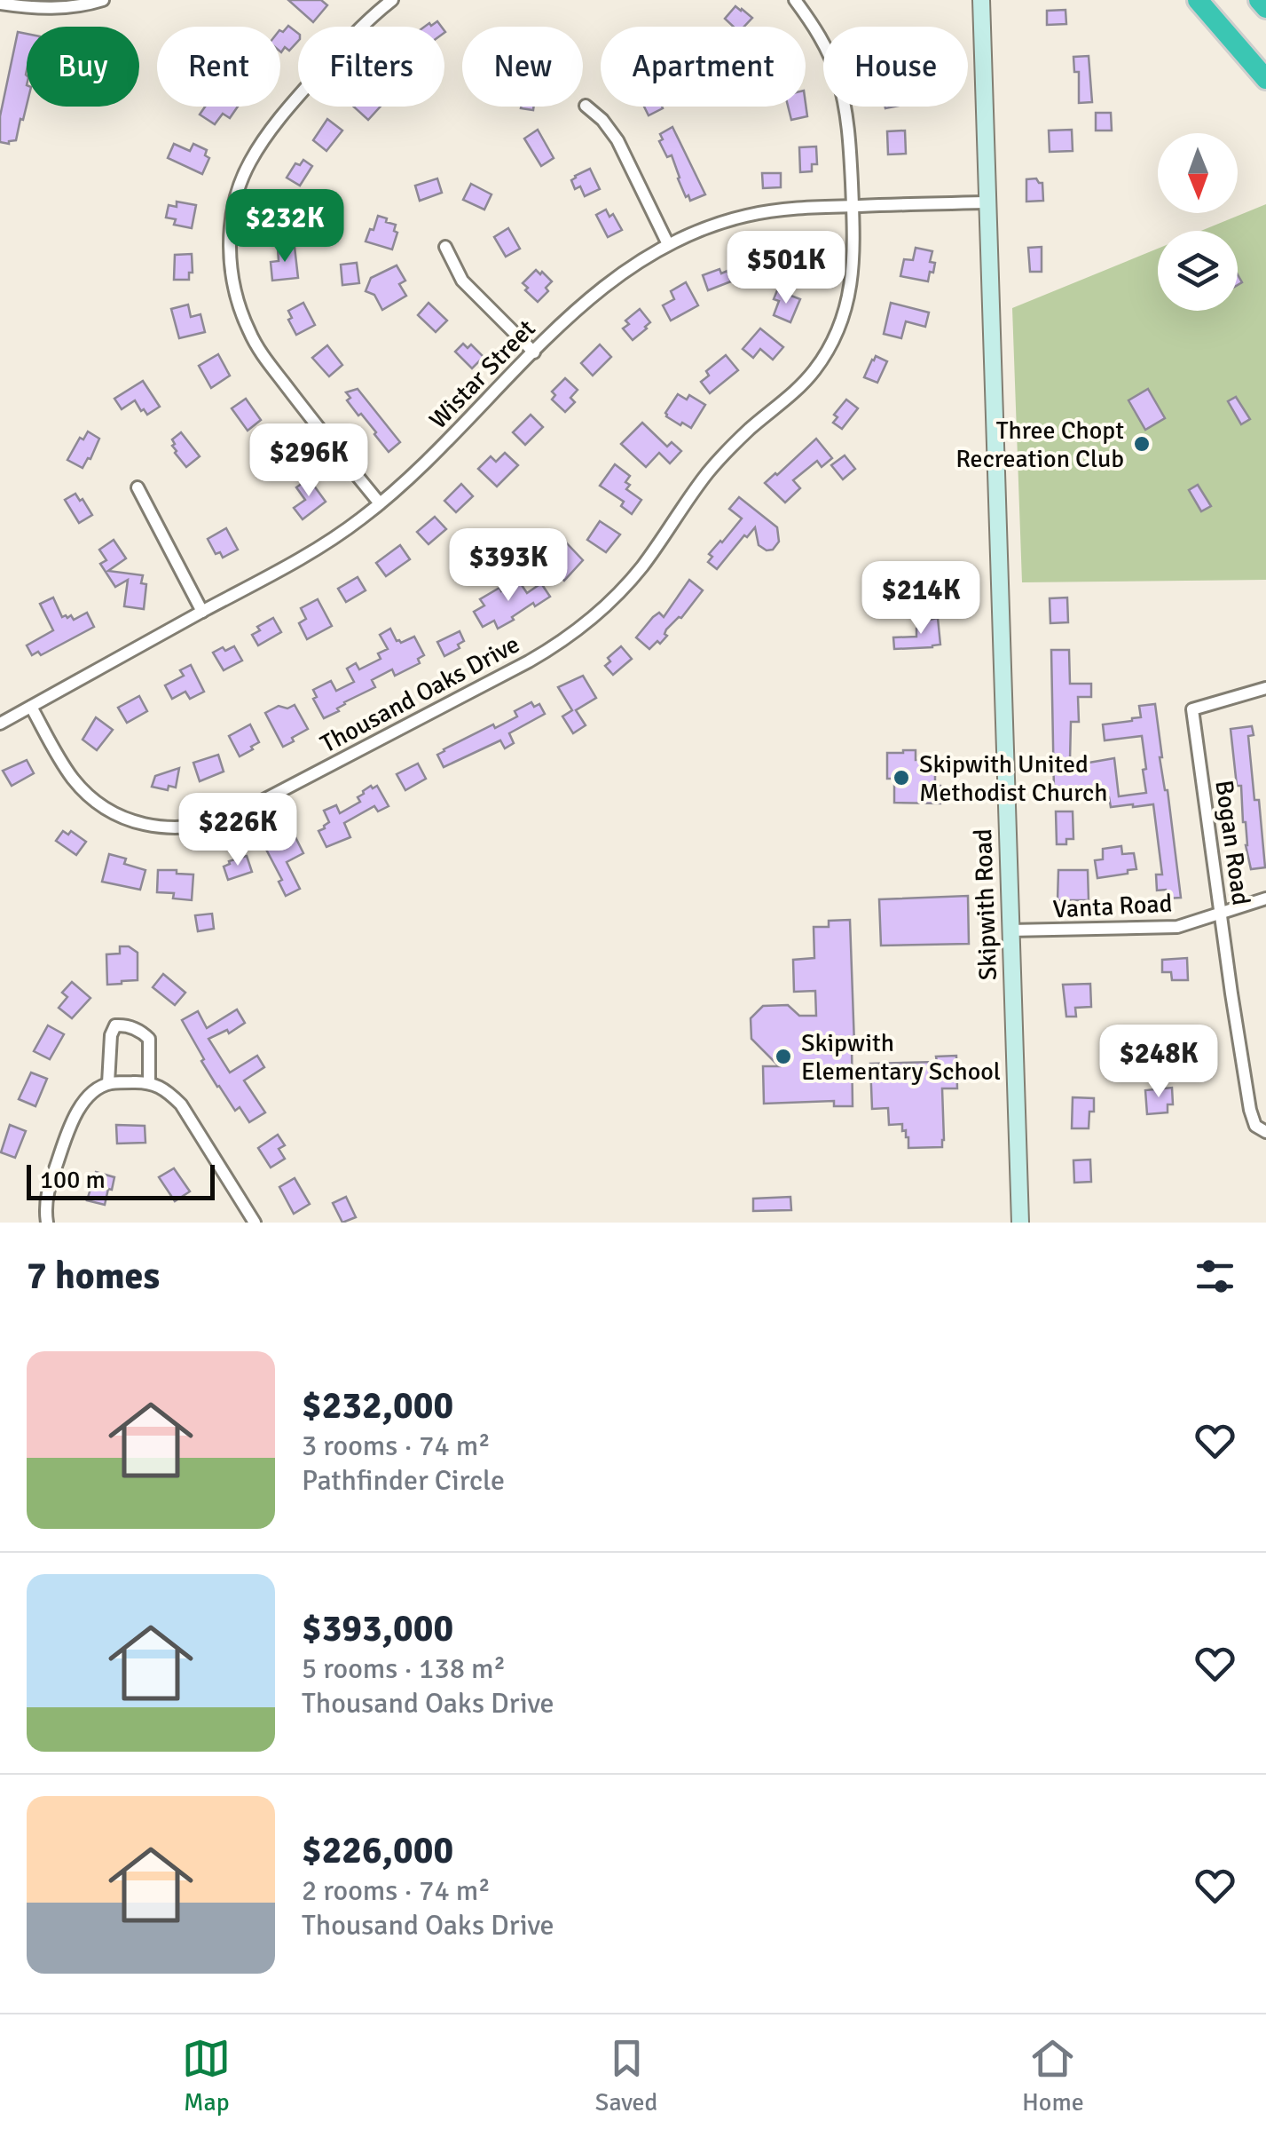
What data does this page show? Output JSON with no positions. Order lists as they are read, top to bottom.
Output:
{
  "streets": {
    "main road": ["Skipwith Road"],
    "street": [
      "Wistar Street",
      "Thousand Oaks Drive",
      "Bogan Road",
      "Vanta Road"
    ]
  },
  "crossings": [
    ["Wistar Street", "Thousand Oaks Drive"],
    ["Wistar Street", "Skipwith Road"],
    ["Bogan Road", "Vanta Road"],
    ["Skipwith Road", "Vanta Road"]
  ],
  "places": ["Three Chopt Recreation Club", "Skipwith United Methodist Church", "Skipwith Elementary School"],
  "scale_bar": "100 m",
  "north": "bottom",
  "page": {
    "chip": [
      "Buy",
      "Rent",
      "Filters",
      "New",
      "Apartment",
      "House"
    ],
    "price": [
      "$232K",
      "$501K",
      "$296K",
      "$393K",
      "$214K",
      "$226K",
      "$248K"
    ],
    "scale": "100 m",
    "heading": "7 homes",
    "list": [
      {
        "name": "$232,000",
        "note": "3 rooms · 74 m² · Pathfinder Circle"
      },
      {
        "name": "$393,000",
        "note": "5 rooms · 138 m² · Thousand Oaks Drive"
      },
      {
        "name": "$226,000",
        "note": "2 rooms · 74 m² · Thousand Oaks Drive"
      }
    ],
    "tabs": ["Map", "Saved", "Home"]
  }
}
